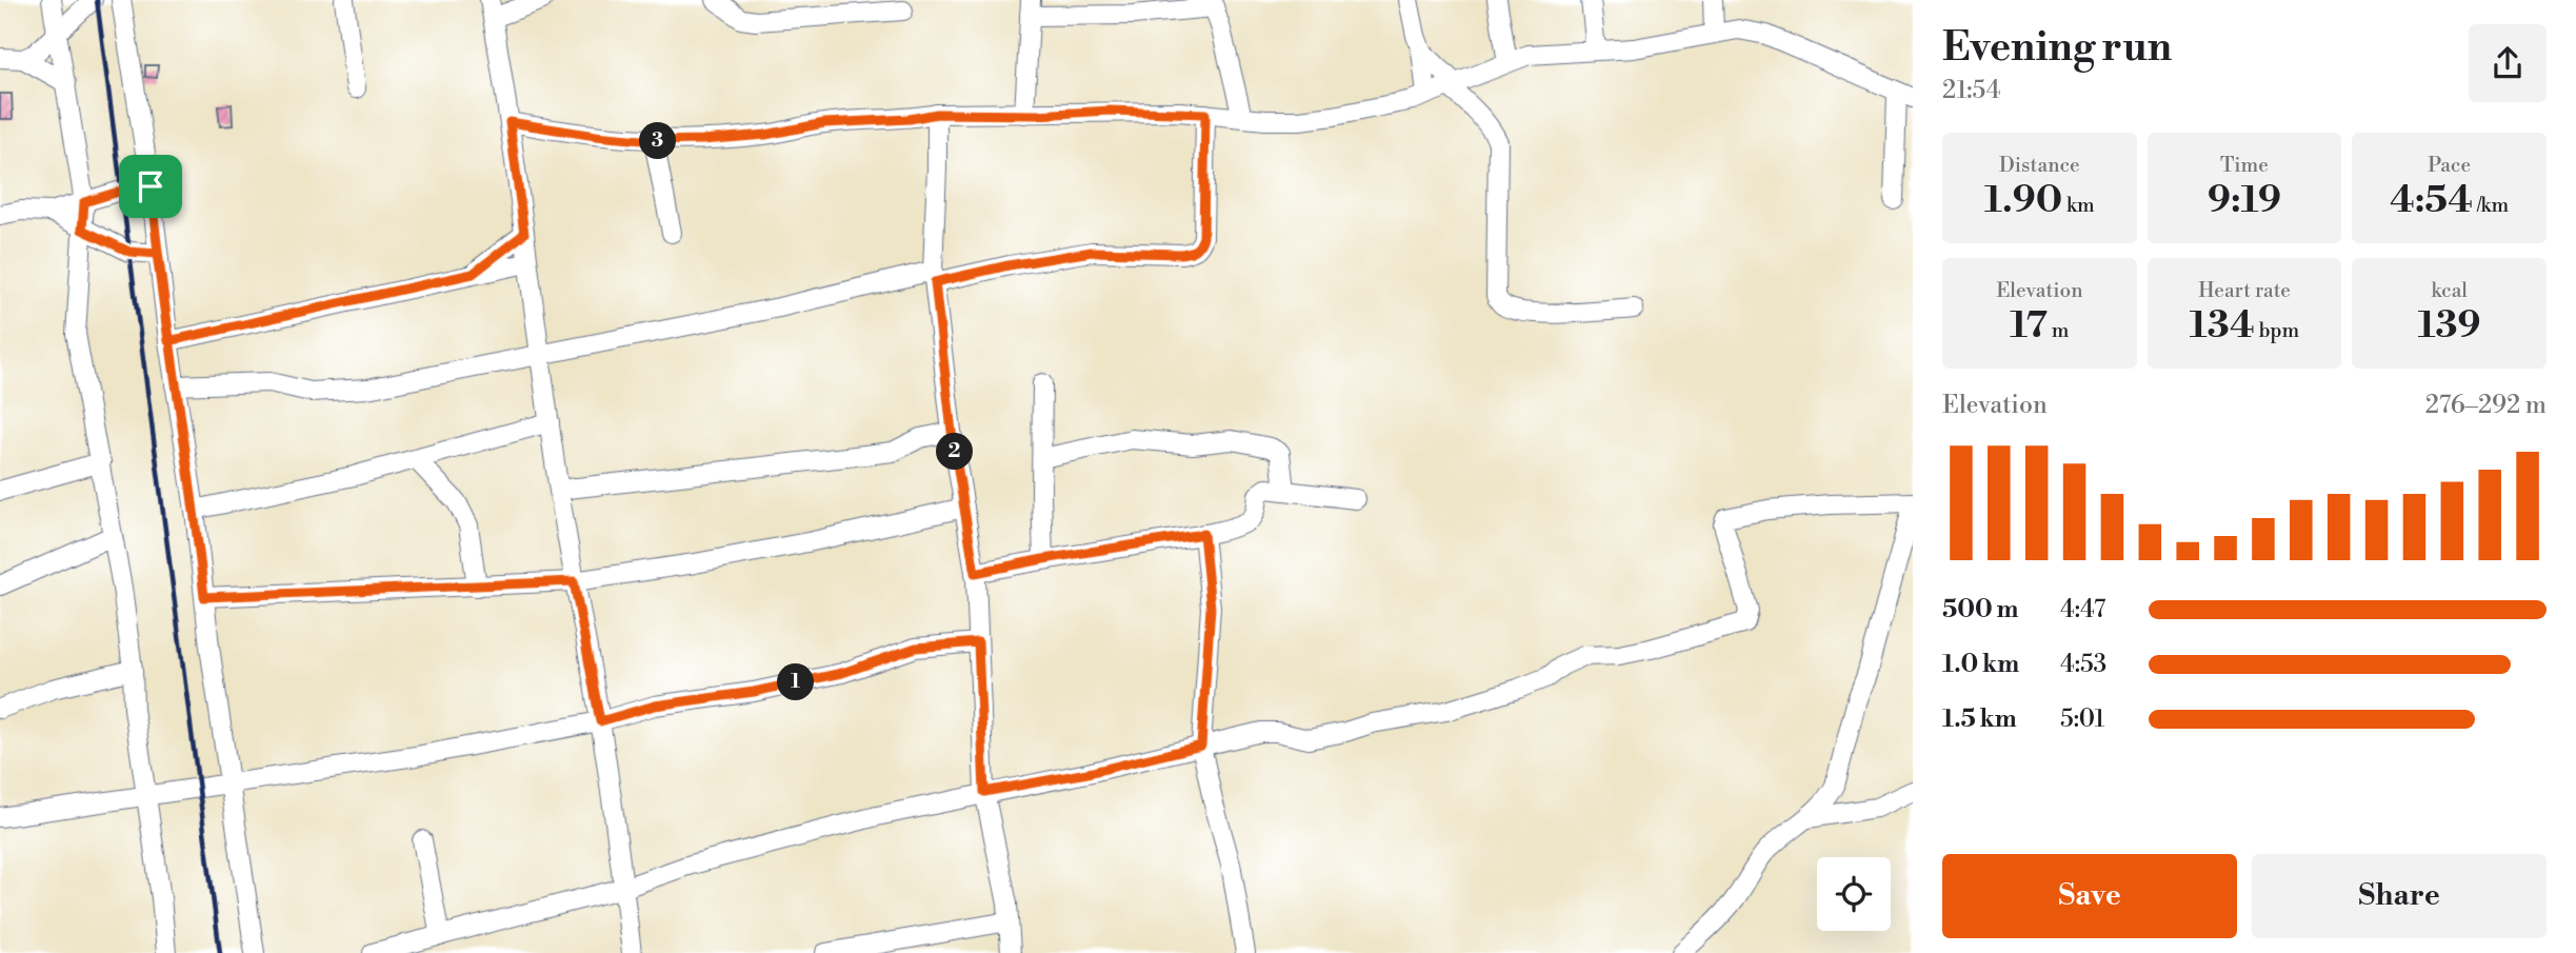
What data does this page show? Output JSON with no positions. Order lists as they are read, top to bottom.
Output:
{
  "page": {
    "heading": ["Evening run", "21:54"],
    "pins": ["3", "2", "1"],
    "stats": [
      ["Distance", "1.90 km"],
      ["Time", "9:19"],
      ["Pace", "4:54 /km"],
      ["Elevation", "17 m"],
      ["Heart rate", "134 bpm"],
      ["kcal", "139"]
    ],
    "chart": ["Elevation", "276–292 m"],
    "list": [
      {
        "name": "500 m",
        "note": "4:47"
      },
      {
        "name": "1.0 km",
        "note": "4:53"
      },
      {
        "name": "1.5 km",
        "note": "5:01"
      }
    ],
    "buttons": ["Save", "Share"]
  }
}
